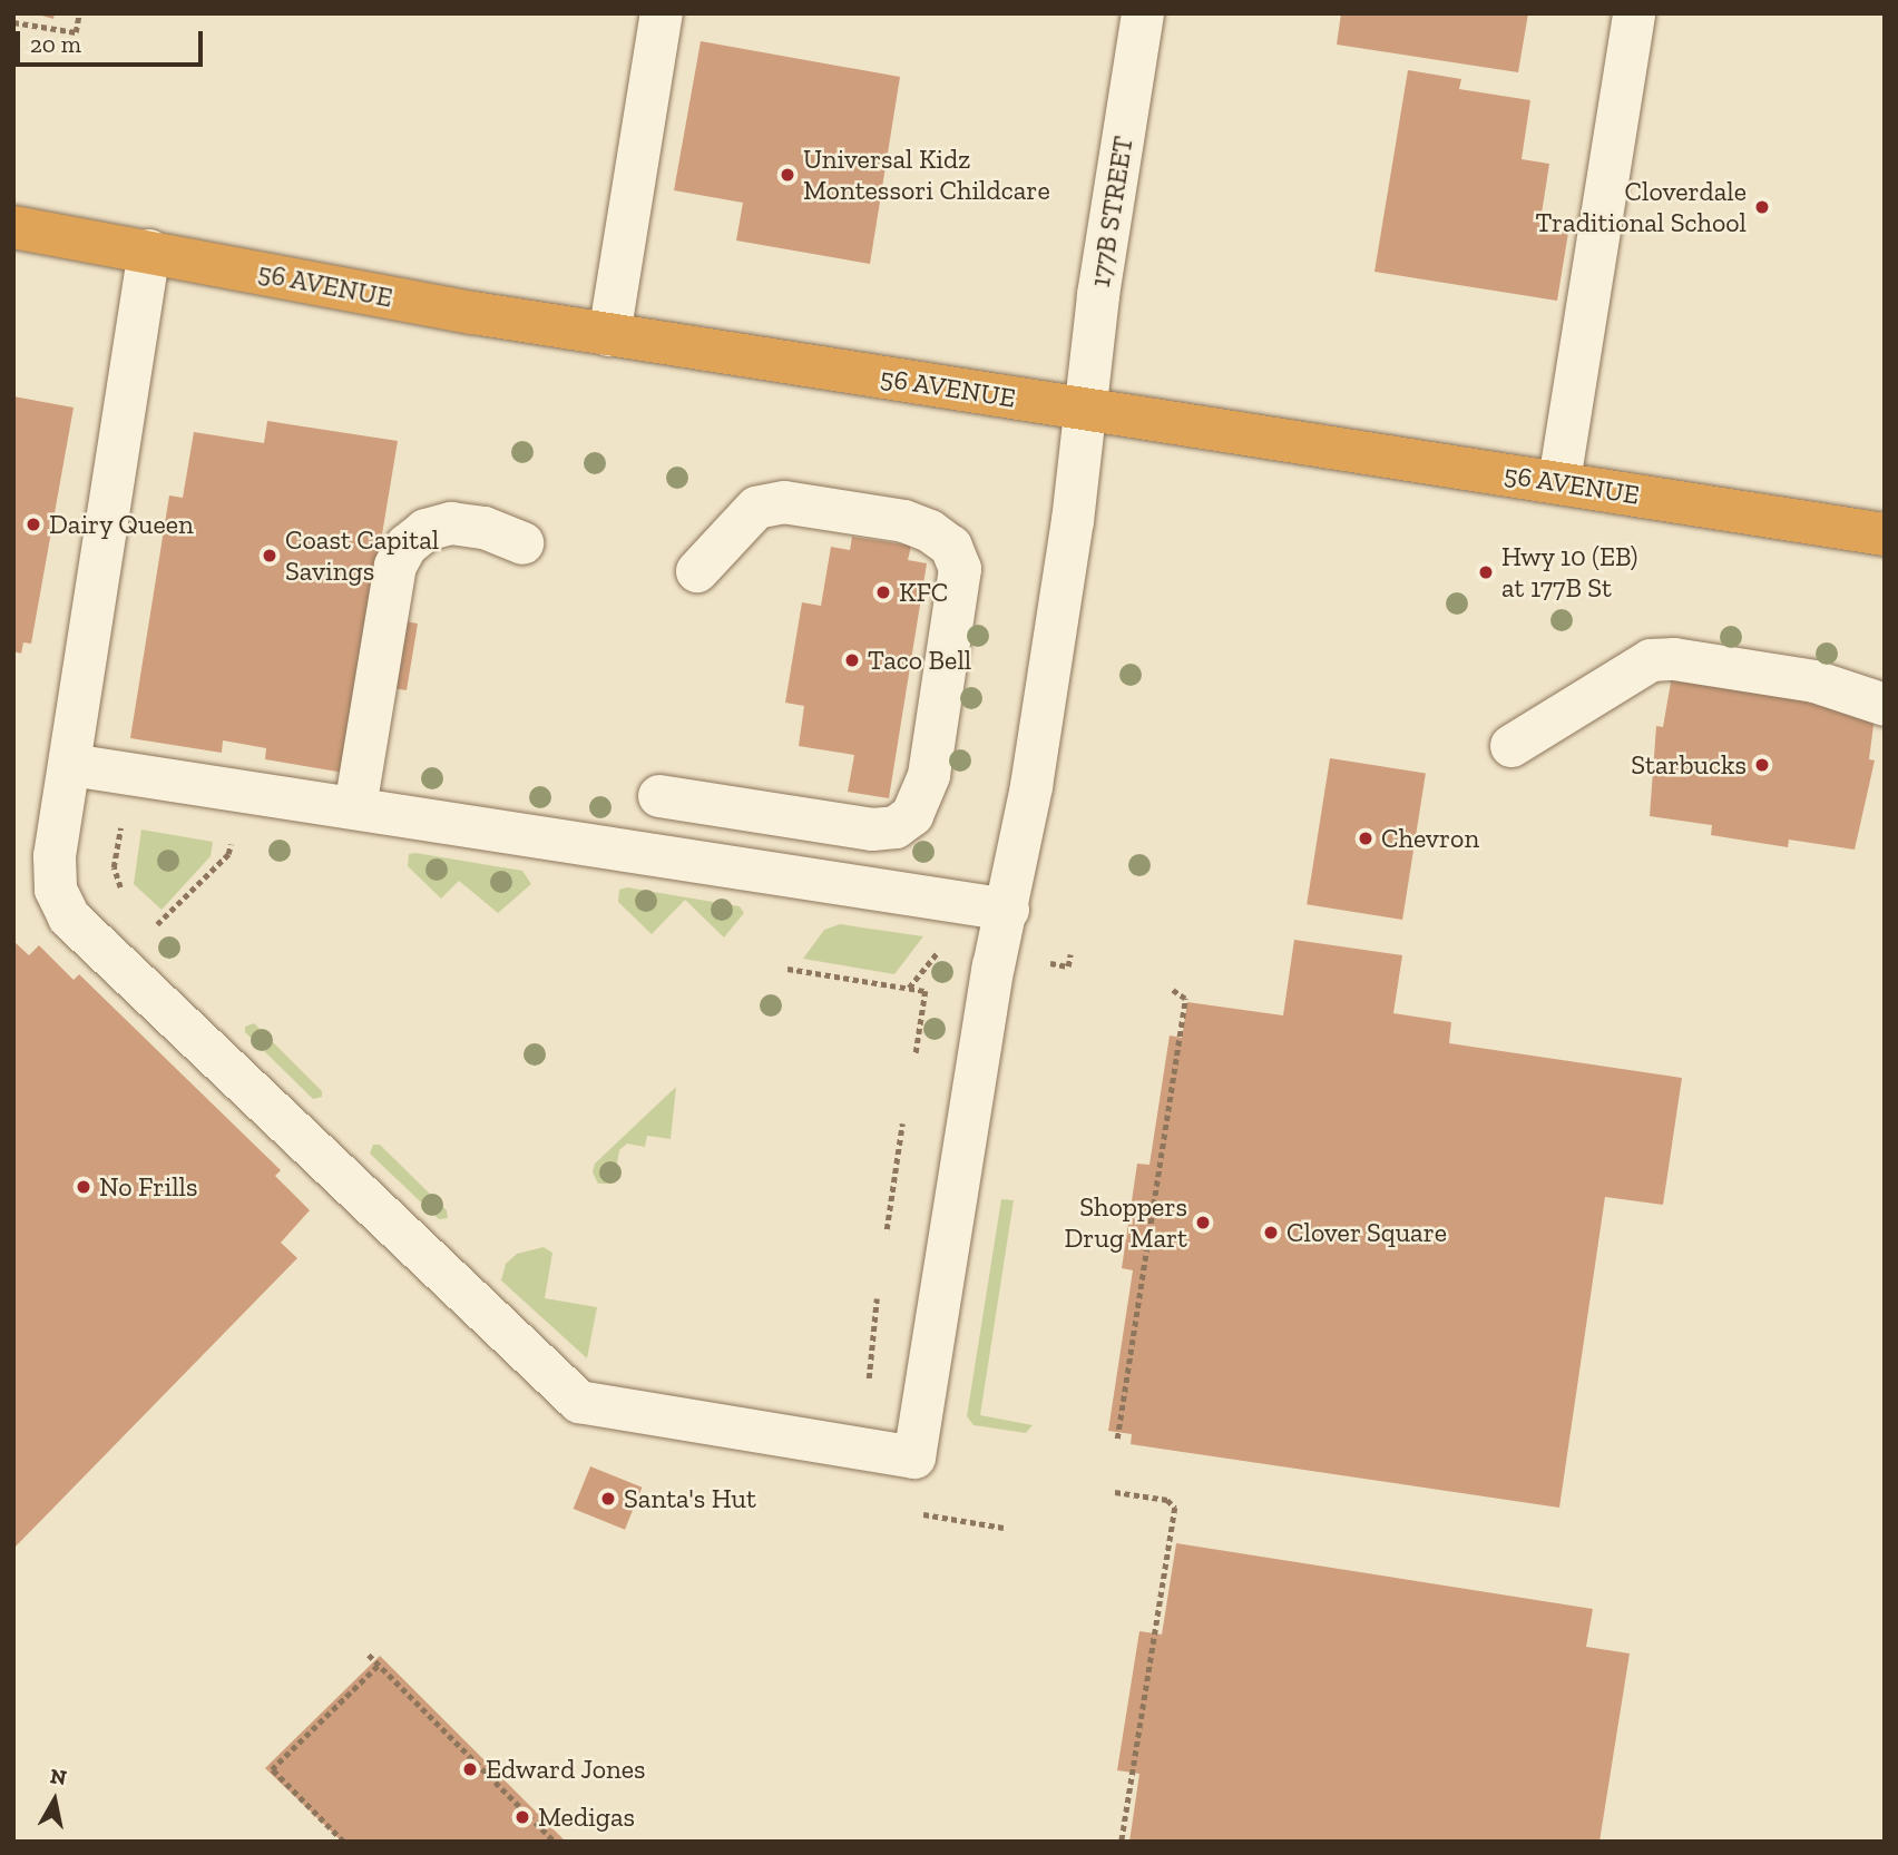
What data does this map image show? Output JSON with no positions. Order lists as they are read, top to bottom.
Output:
{
  "streets": {
    "highway": ["56 AVENUE"],
    "street": ["177B STREET"]
  },
  "crossings": [
    ["177B STREET", "56 AVENUE"]
  ],
  "places": [
    "Universal Kidz Montessori Childcare",
    "Cloverdale Traditional School",
    "Dairy Queen",
    "Coast Capital Savings",
    "Hwy 10 (EB) at 177B St",
    "KFC",
    "Taco Bell",
    "Starbucks",
    "Chevron",
    "No Frills",
    "Shoppers Drug Mart",
    "Clover Square",
    "Santa's Hut",
    "Edward Jones",
    "Medigas"
  ],
  "scale_bar": "20 m",
  "north": "top"
}
